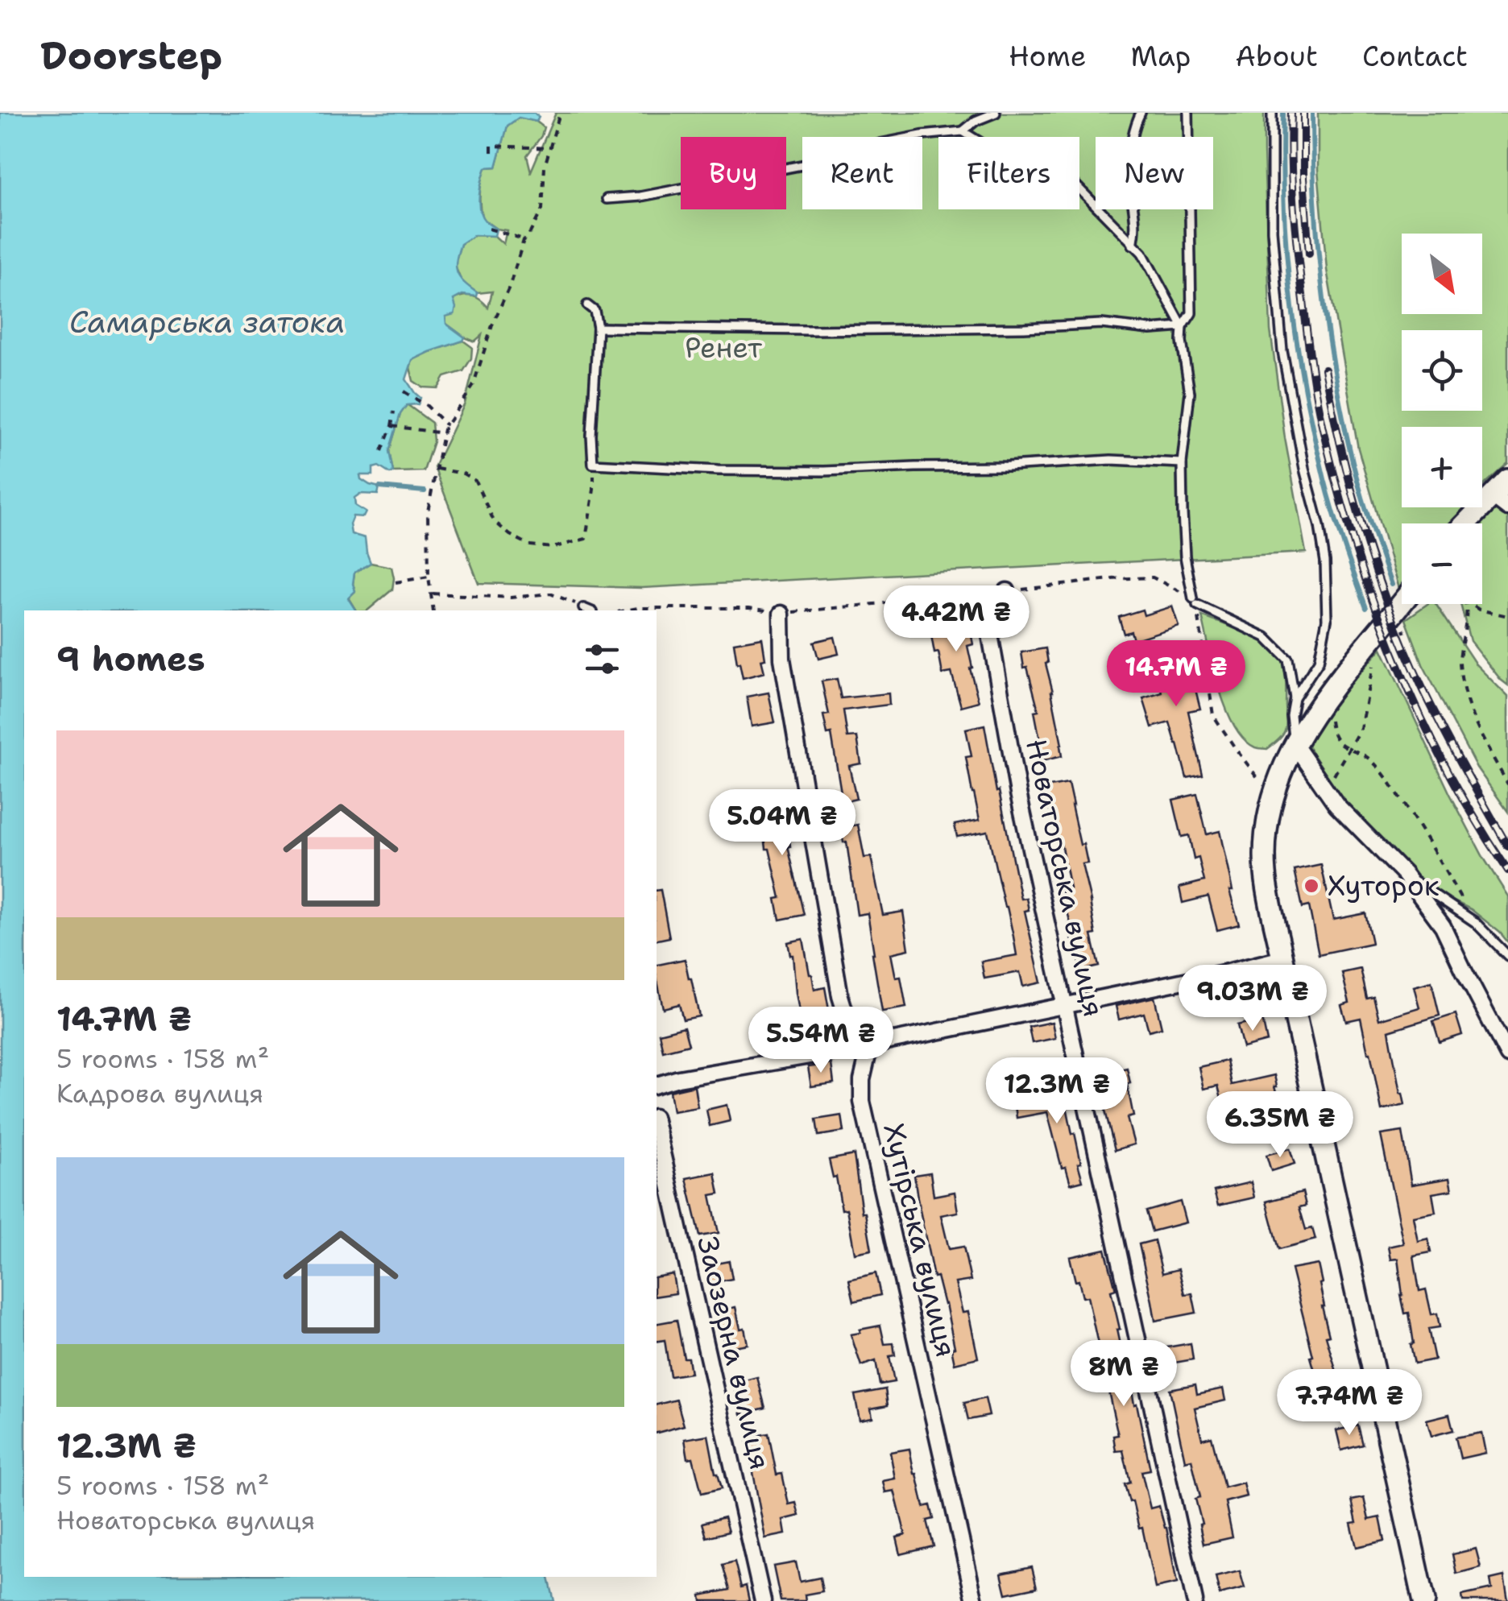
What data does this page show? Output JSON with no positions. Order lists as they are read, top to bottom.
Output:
{
  "streets": {
    "street": ["Новаторська вулиця", "Хутірська вулиця", "Заозерна вулиця"]
  },
  "water": ["Самарська затока"],
  "parks": ["Ренет"],
  "places": ["Хуторок"],
  "north": "bottom right",
  "page": {
    "header": "Doorstep",
    "nav": [
      "Home",
      "Map",
      "About",
      "Contact"
    ],
    "chip": [
      "Buy",
      "Rent",
      "Filters",
      "New"
    ],
    "map_buttons": ["+", "−"],
    "price": [
      "4.42M ₴",
      "14.7M ₴",
      "5.04M ₴",
      "9.03M ₴",
      "5.54M ₴",
      "12.3M ₴",
      "6.35M ₴",
      "8M ₴",
      "7.74M ₴"
    ],
    "heading": "9 homes",
    "list": [
      {
        "name": "14.7M ₴",
        "note": "5 rooms · 158 m² · Кадрова вулиця"
      },
      {
        "name": "12.3M ₴",
        "note": "5 rooms · 158 m² · Новаторська вулиця"
      }
    ]
  }
}
